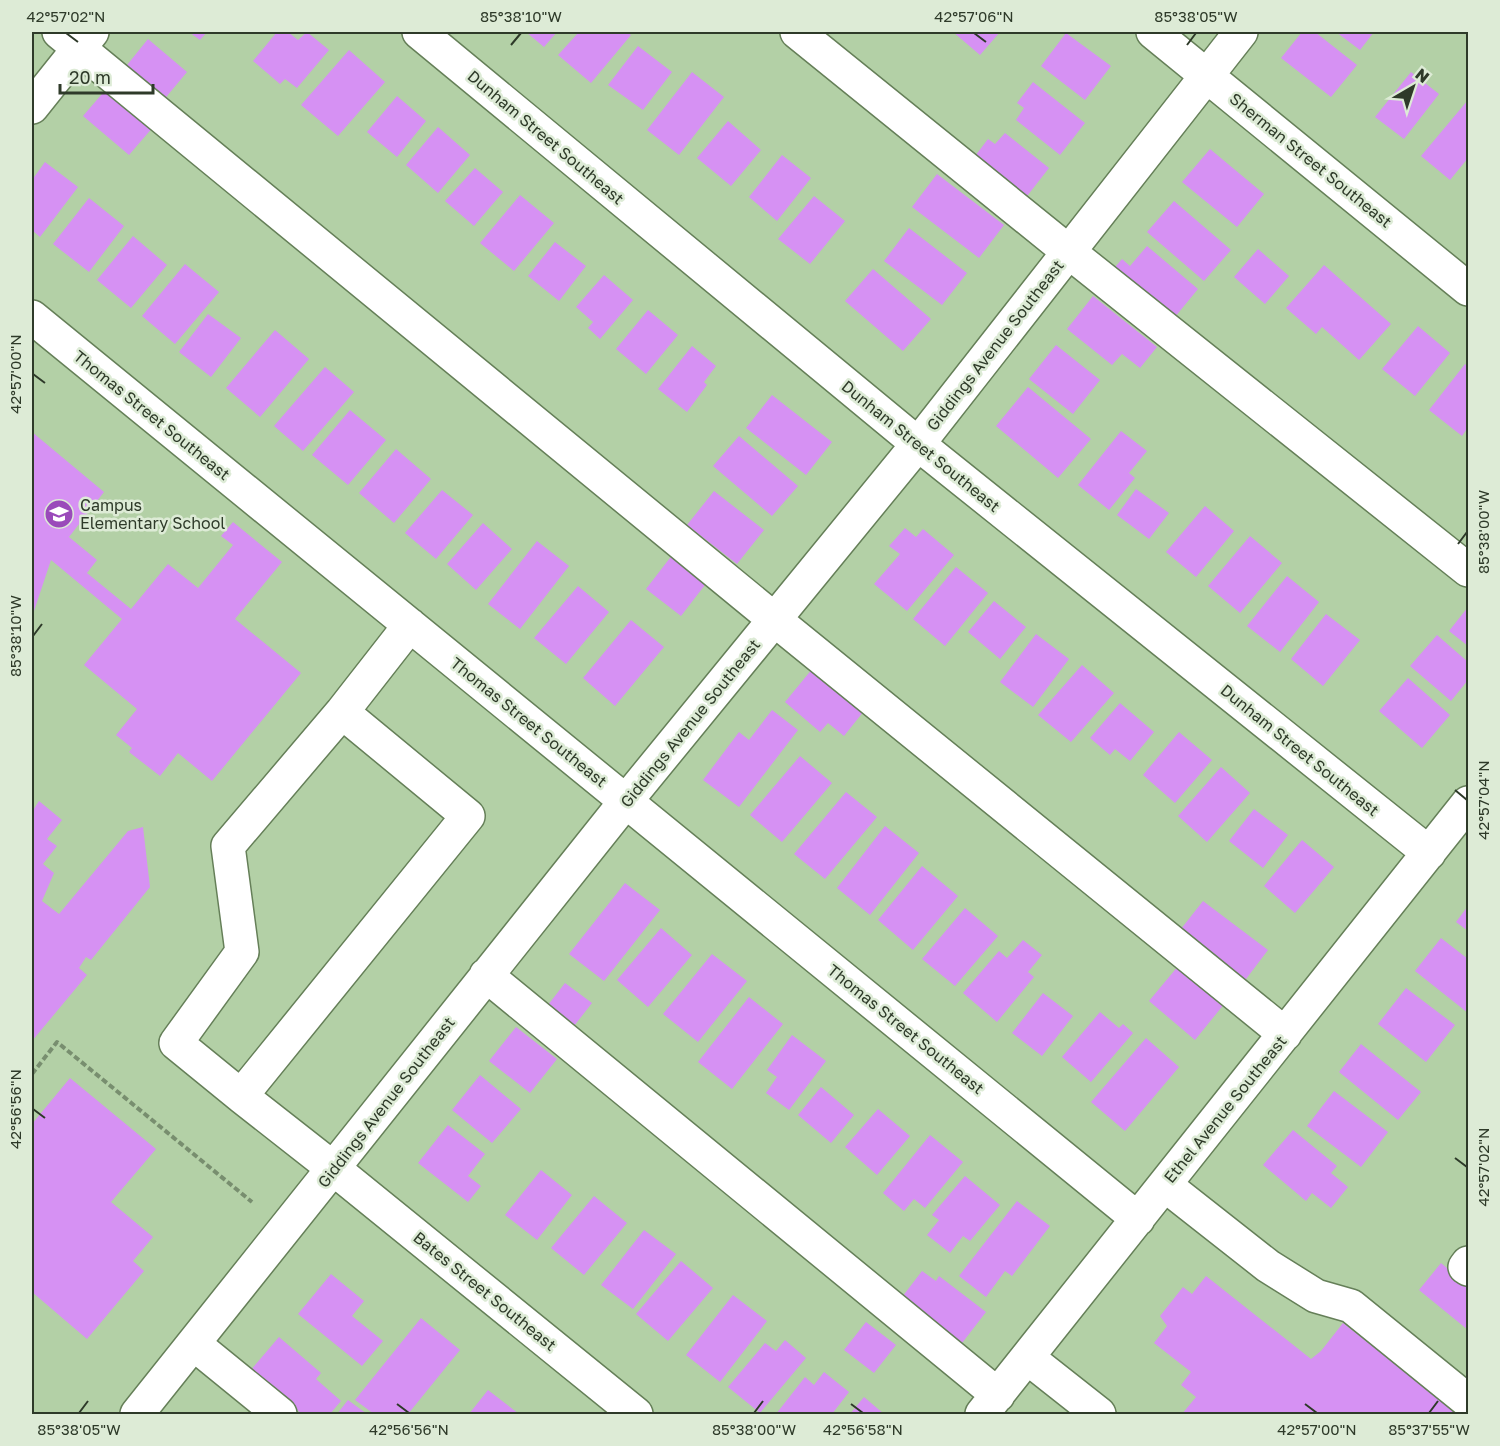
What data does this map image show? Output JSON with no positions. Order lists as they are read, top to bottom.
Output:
{
  "streets": {
    "street": [
      "Dunham Street Southeast",
      "Sherman Street Southeast",
      "Giddings Avenue Southeast",
      "Thomas Street Southeast",
      "Ethel Avenue Southeast",
      "Bates Street Southeast"
    ]
  },
  "crossings": [
    ["Dunham Street Southeast", "Giddings Avenue Southeast"],
    ["Dunham Street Southeast", "Ethel Avenue Southeast"],
    ["Sherman Street Southeast", "Giddings Avenue Southeast"],
    ["Giddings Avenue Southeast", "Thomas Street Southeast"],
    ["Giddings Avenue Southeast", "Bates Street Southeast"],
    ["Thomas Street Southeast", "Ethel Avenue Southeast"]
  ],
  "places": {
    "school or university": ["Campus Elementary School"]
  },
  "scale_bar": "20 m",
  "north": "top right",
  "coordinates": [
    "42°57'02\"N",
    "85°38'10\"W",
    "42°57'06\"N",
    "85°38'05\"W",
    "42°57'00\"N",
    "85°38'00\"W",
    "42°57'04\"N",
    "42°56'56\"N",
    "42°56'58\"N",
    "85°37'55\"W"
  ]
}
